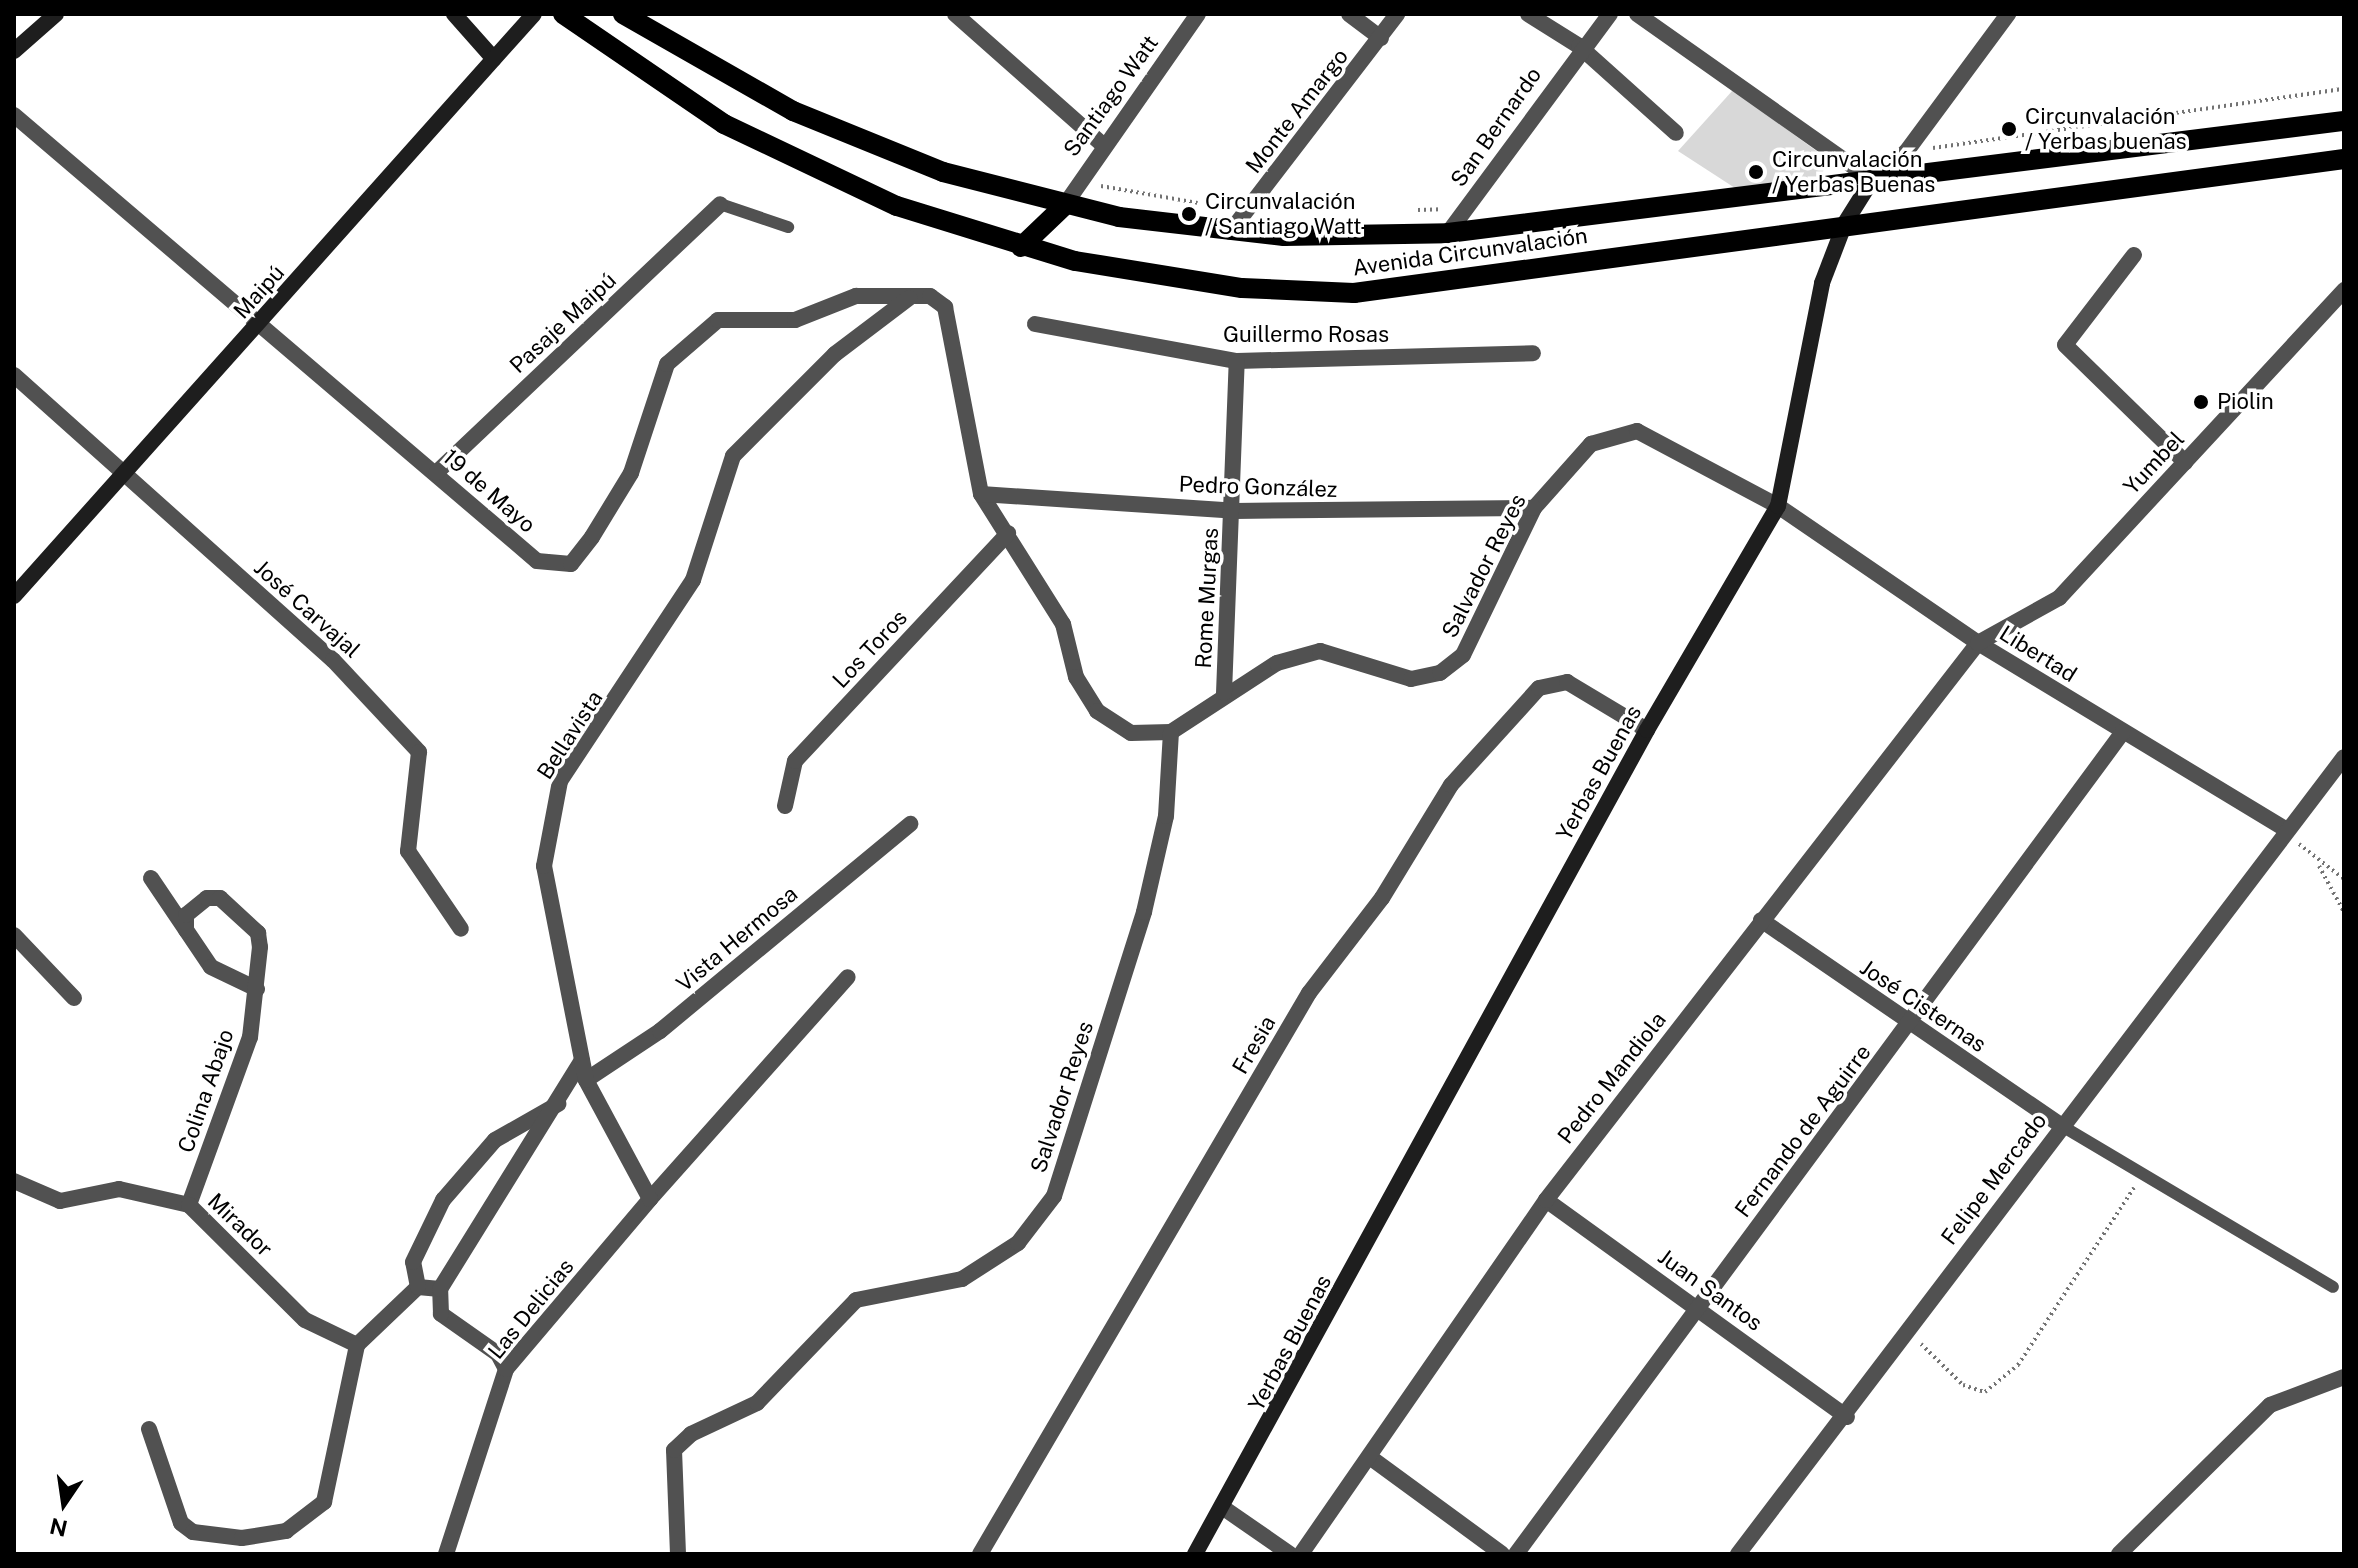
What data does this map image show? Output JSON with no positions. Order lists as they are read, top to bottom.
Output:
{
  "streets": {
    "main road": ["Avenida Circunvalación"],
    "street": [
      "Santiago Watt",
      "Monte Amargo",
      "San Bernardo",
      "Maipú",
      "Pasaje Maipú",
      "Guillermo Rosas",
      "Yumbel",
      "Pedro González",
      "19 de Mayo",
      "Salvador Reyes",
      "Rome Murgas",
      "José Carvajal",
      "Los Toros",
      "Libertad",
      "Bellavista",
      "Yerbas Buenas",
      "Vista Hermosa",
      "José Cisternas",
      "Fresia",
      "Pedro Mandiola",
      "Colina Abajo",
      "Fernando de Aguirre",
      "Felipe Mercado",
      "Mirador",
      "Juan Santos",
      "Las Delicias"
    ]
  },
  "crossings": [
    ["Santiago Watt", "Avenida Circunvalación"],
    ["Monte Amargo", "Avenida Circunvalación"],
    ["San Bernardo", "Avenida Circunvalación"],
    ["Avenida Circunvalación", "Yerbas Buenas"],
    ["Maipú", "19 de Mayo"],
    ["Maipú", "José Carvajal"],
    ["Pasaje Maipú", "19 de Mayo"],
    ["Guillermo Rosas", "Rome Murgas"],
    ["Yumbel", "Libertad"],
    ["Yumbel", "Pedro Mandiola"],
    ["Pedro González", "Salvador Reyes"],
    ["Pedro González", "Rome Murgas"],
    ["19 de Mayo", "Bellavista"],
    ["Salvador Reyes", "Rome Murgas"],
    ["Salvador Reyes", "Libertad"],
    ["Salvador Reyes", "Yerbas Buenas"],
    ["Libertad", "Yerbas Buenas"],
    ["Libertad", "Pedro Mandiola"],
    ["Libertad", "Fernando de Aguirre"],
    ["Libertad", "Felipe Mercado"],
    ["Yerbas Buenas", "Fresia"],
    ["José Cisternas", "Pedro Mandiola"],
    ["José Cisternas", "Fernando de Aguirre"],
    ["José Cisternas", "Felipe Mercado"],
    ["Pedro Mandiola", "Juan Santos"],
    ["Colina Abajo", "Mirador"],
    ["Fernando de Aguirre", "Juan Santos"],
    ["Felipe Mercado", "Juan Santos"]
  ],
  "places": [
    "Circunvalación / Yerbas buenas",
    "Circunvalación / Yerbas Buenas",
    "Circunvalación / Santiago Watt",
    "Piolin"
  ],
  "north": "bottom"
}
